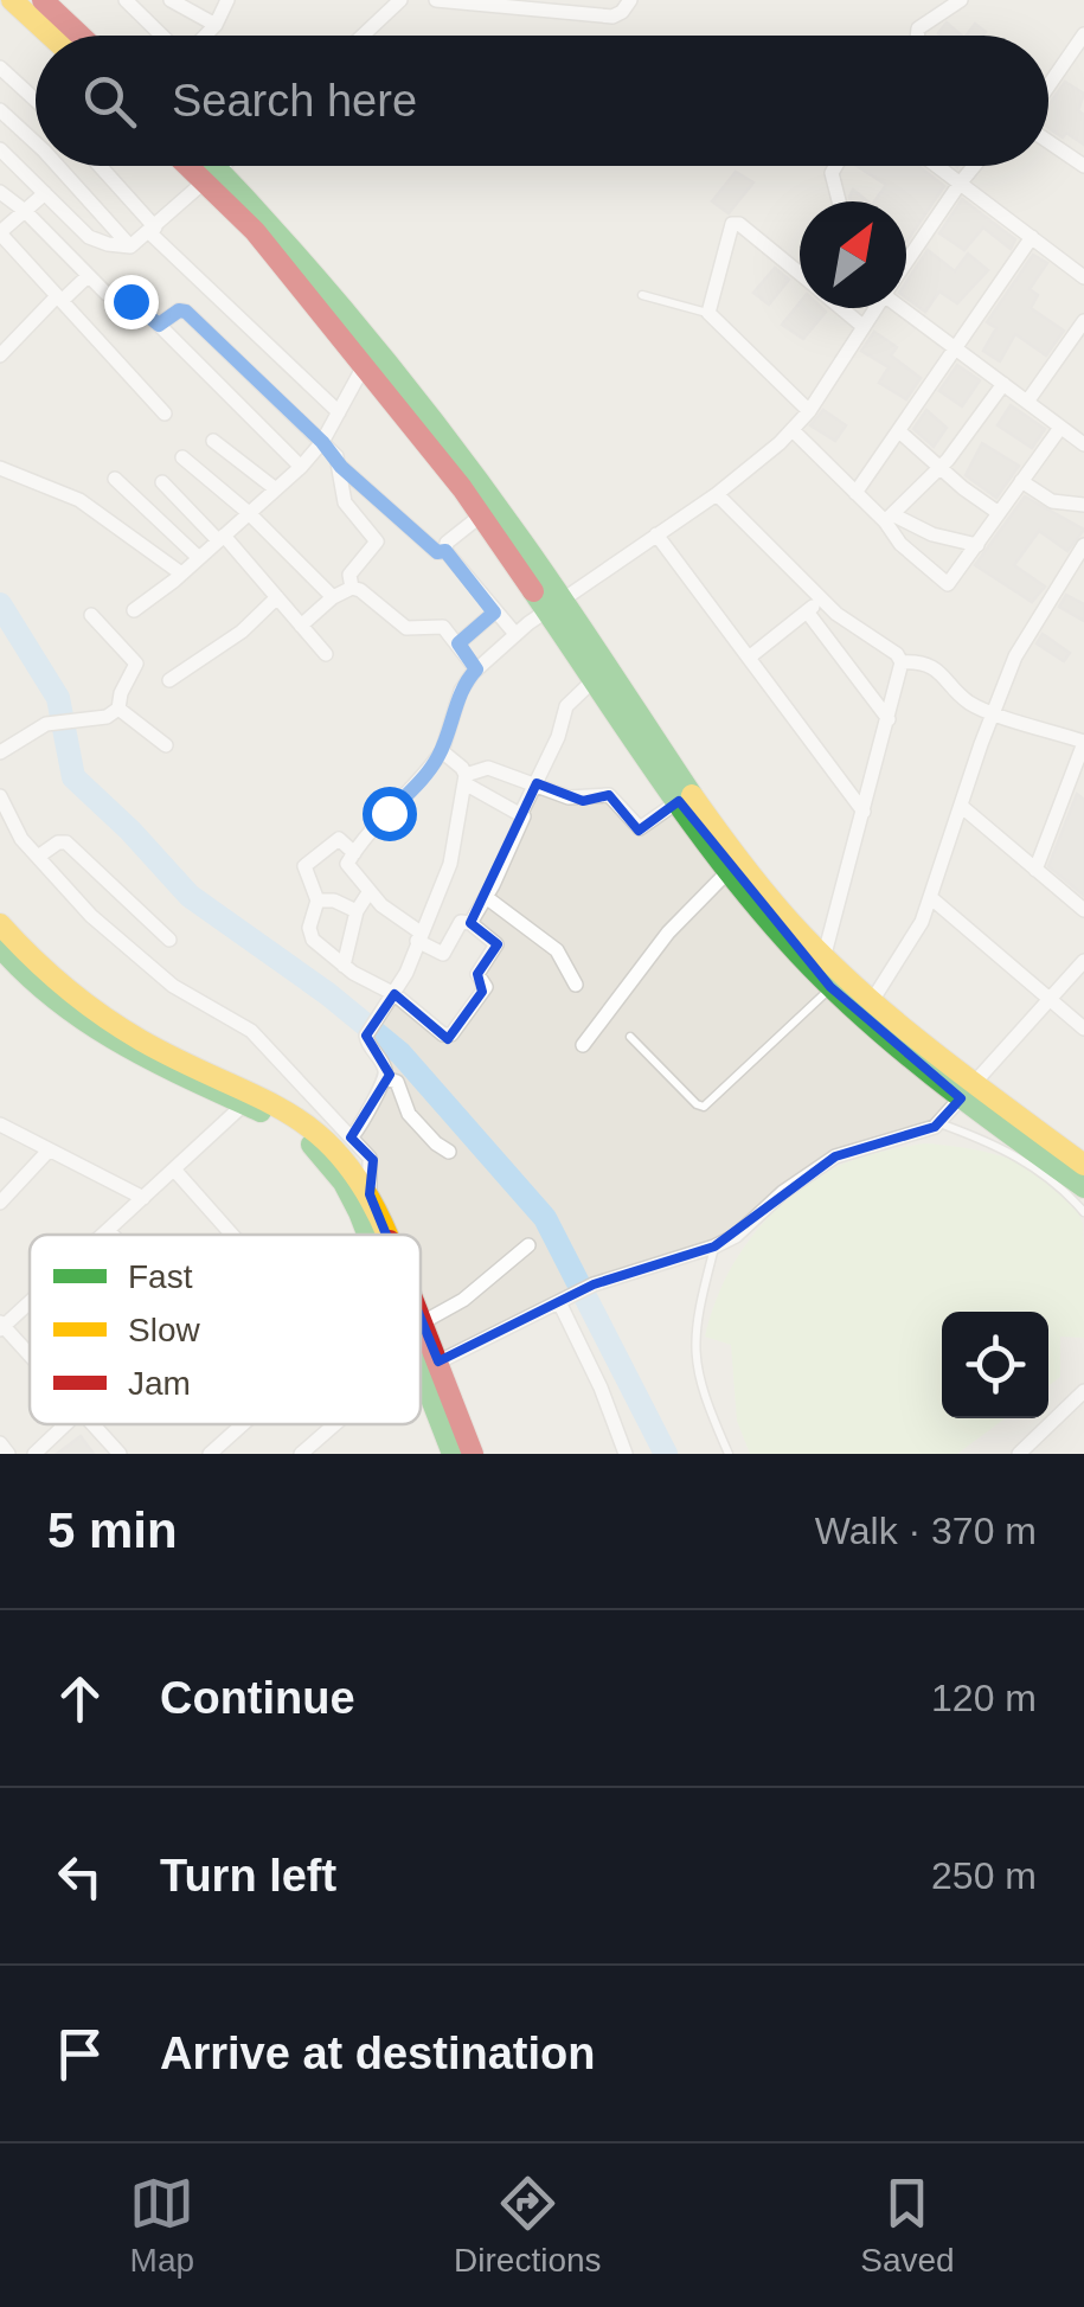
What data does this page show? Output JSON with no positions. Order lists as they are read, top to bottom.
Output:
{
  "legend": ["Fast", "Slow", "Jam"],
  "north": "top right",
  "page": {
    "search": "Search here",
    "heading": ["5 min", "Walk · 370 m"],
    "list": [
      ["Continue", "120 m"],
      ["Turn left", "250 m"],
      "Arrive at destination"
    ],
    "nav": ["Map", "Directions", "Saved"]
  }
}
